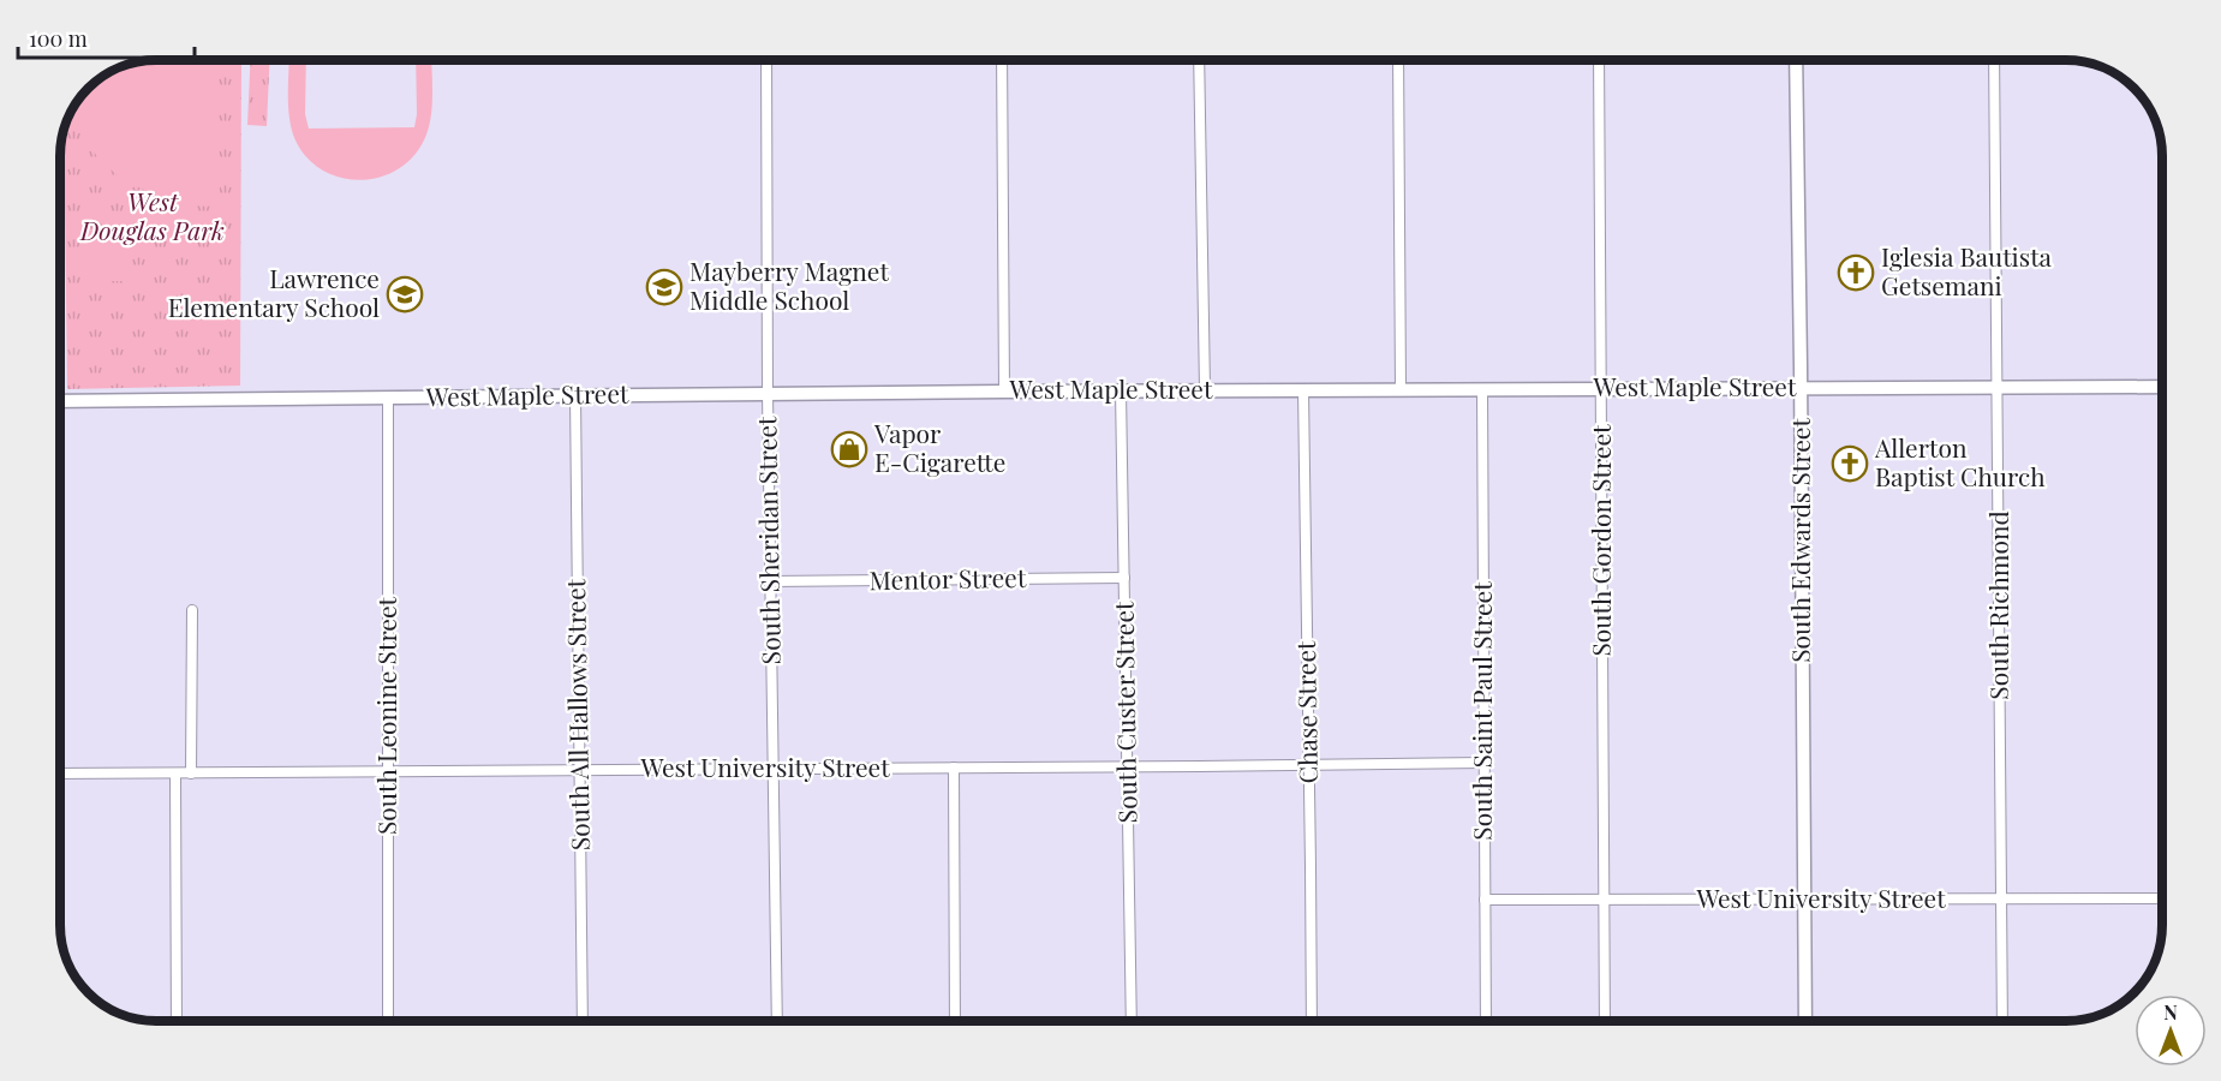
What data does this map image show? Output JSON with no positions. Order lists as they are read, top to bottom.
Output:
{
  "streets": {
    "street": [
      "West Maple Street",
      "South Sheridan Street",
      "South Gordon Street",
      "South Edwards Street",
      "Mentor Street",
      "South Richmond",
      "South Saint Paul Street",
      "South Custer Street",
      "Chase Street",
      "South All Hallows Street",
      "South Leonine Street",
      "West University Street"
    ]
  },
  "crossings": [
    ["West Maple Street", "South Sheridan Street"],
    ["West Maple Street", "South Gordon Street"],
    ["West Maple Street", "South Edwards Street"],
    ["West Maple Street", "South Richmond"],
    ["West Maple Street", "South Saint Paul Street"],
    ["West Maple Street", "South Custer Street"],
    ["West Maple Street", "Chase Street"],
    ["West Maple Street", "South All Hallows Street"],
    ["West Maple Street", "South Leonine Street"],
    ["South Sheridan Street", "Mentor Street"],
    ["South Sheridan Street", "West University Street"],
    ["South Gordon Street", "West University Street"],
    ["South Edwards Street", "West University Street"],
    ["Mentor Street", "South Custer Street"],
    ["South Richmond", "West University Street"],
    ["South Saint Paul Street", "West University Street"],
    ["South Custer Street", "West University Street"],
    ["Chase Street", "West University Street"],
    ["South All Hallows Street", "West University Street"],
    ["South Leonine Street", "West University Street"]
  ],
  "parks": ["West Douglas Park"],
  "places": {
    "church": ["Iglesia Bautista Getsemani", "Allerton Baptist Church"],
    "school or university": ["Mayberry Magnet Middle School", "Lawrence Elementary School"],
    "shop": ["Vapor E-Cigarette"]
  },
  "scale_bar": "100 m",
  "north": "top"
}
